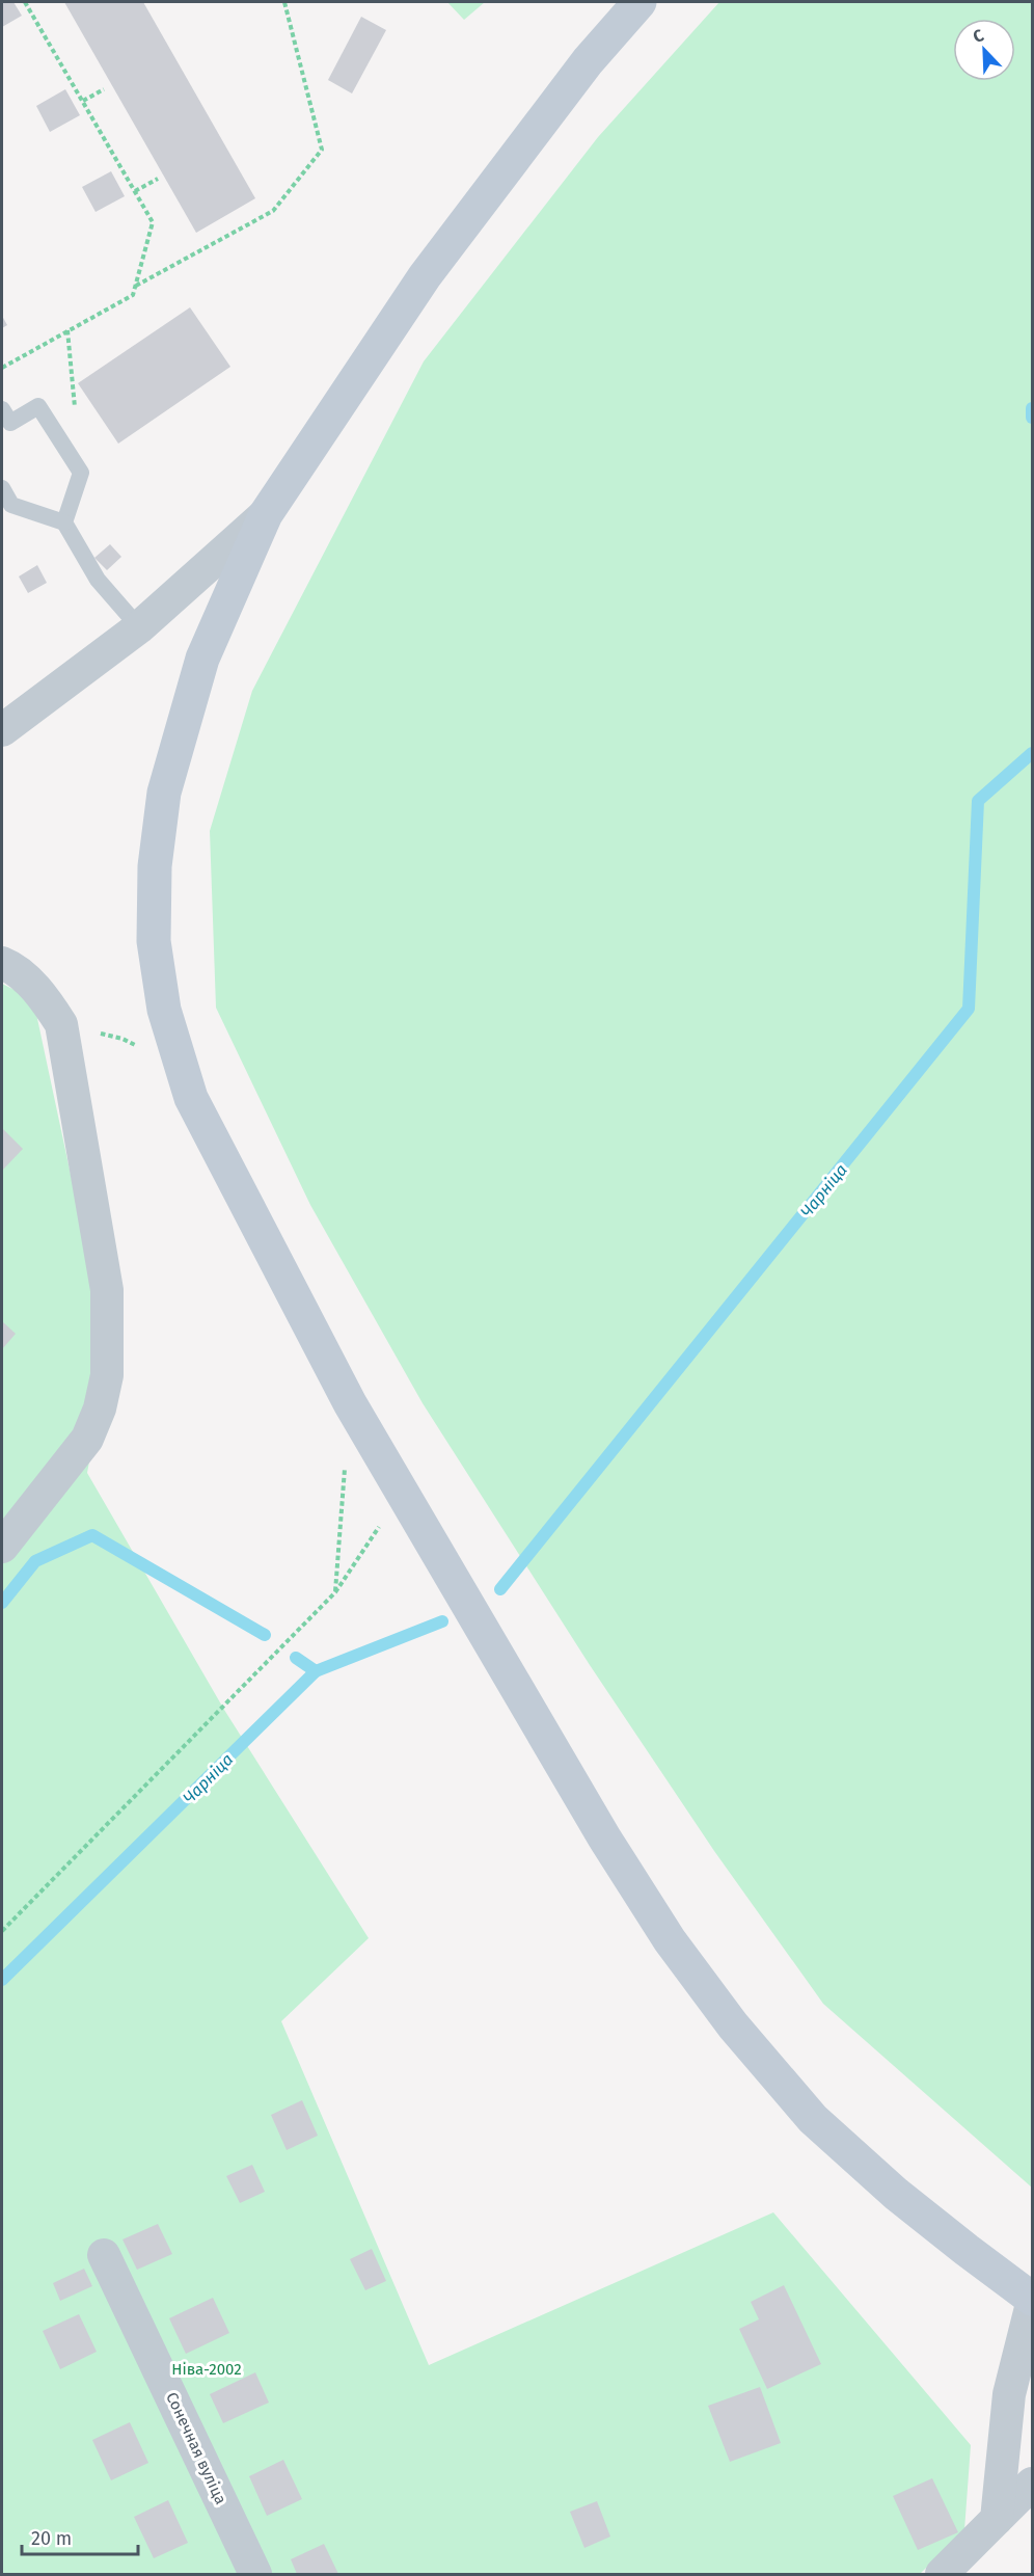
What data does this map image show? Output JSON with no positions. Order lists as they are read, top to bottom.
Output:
{
  "streets": {
    "street": ["Сонечная вуліца"]
  },
  "water": ["Чарніца"],
  "parks": ["Ніва-2002"],
  "scale_bar": "20 m",
  "north": "top left"
}
